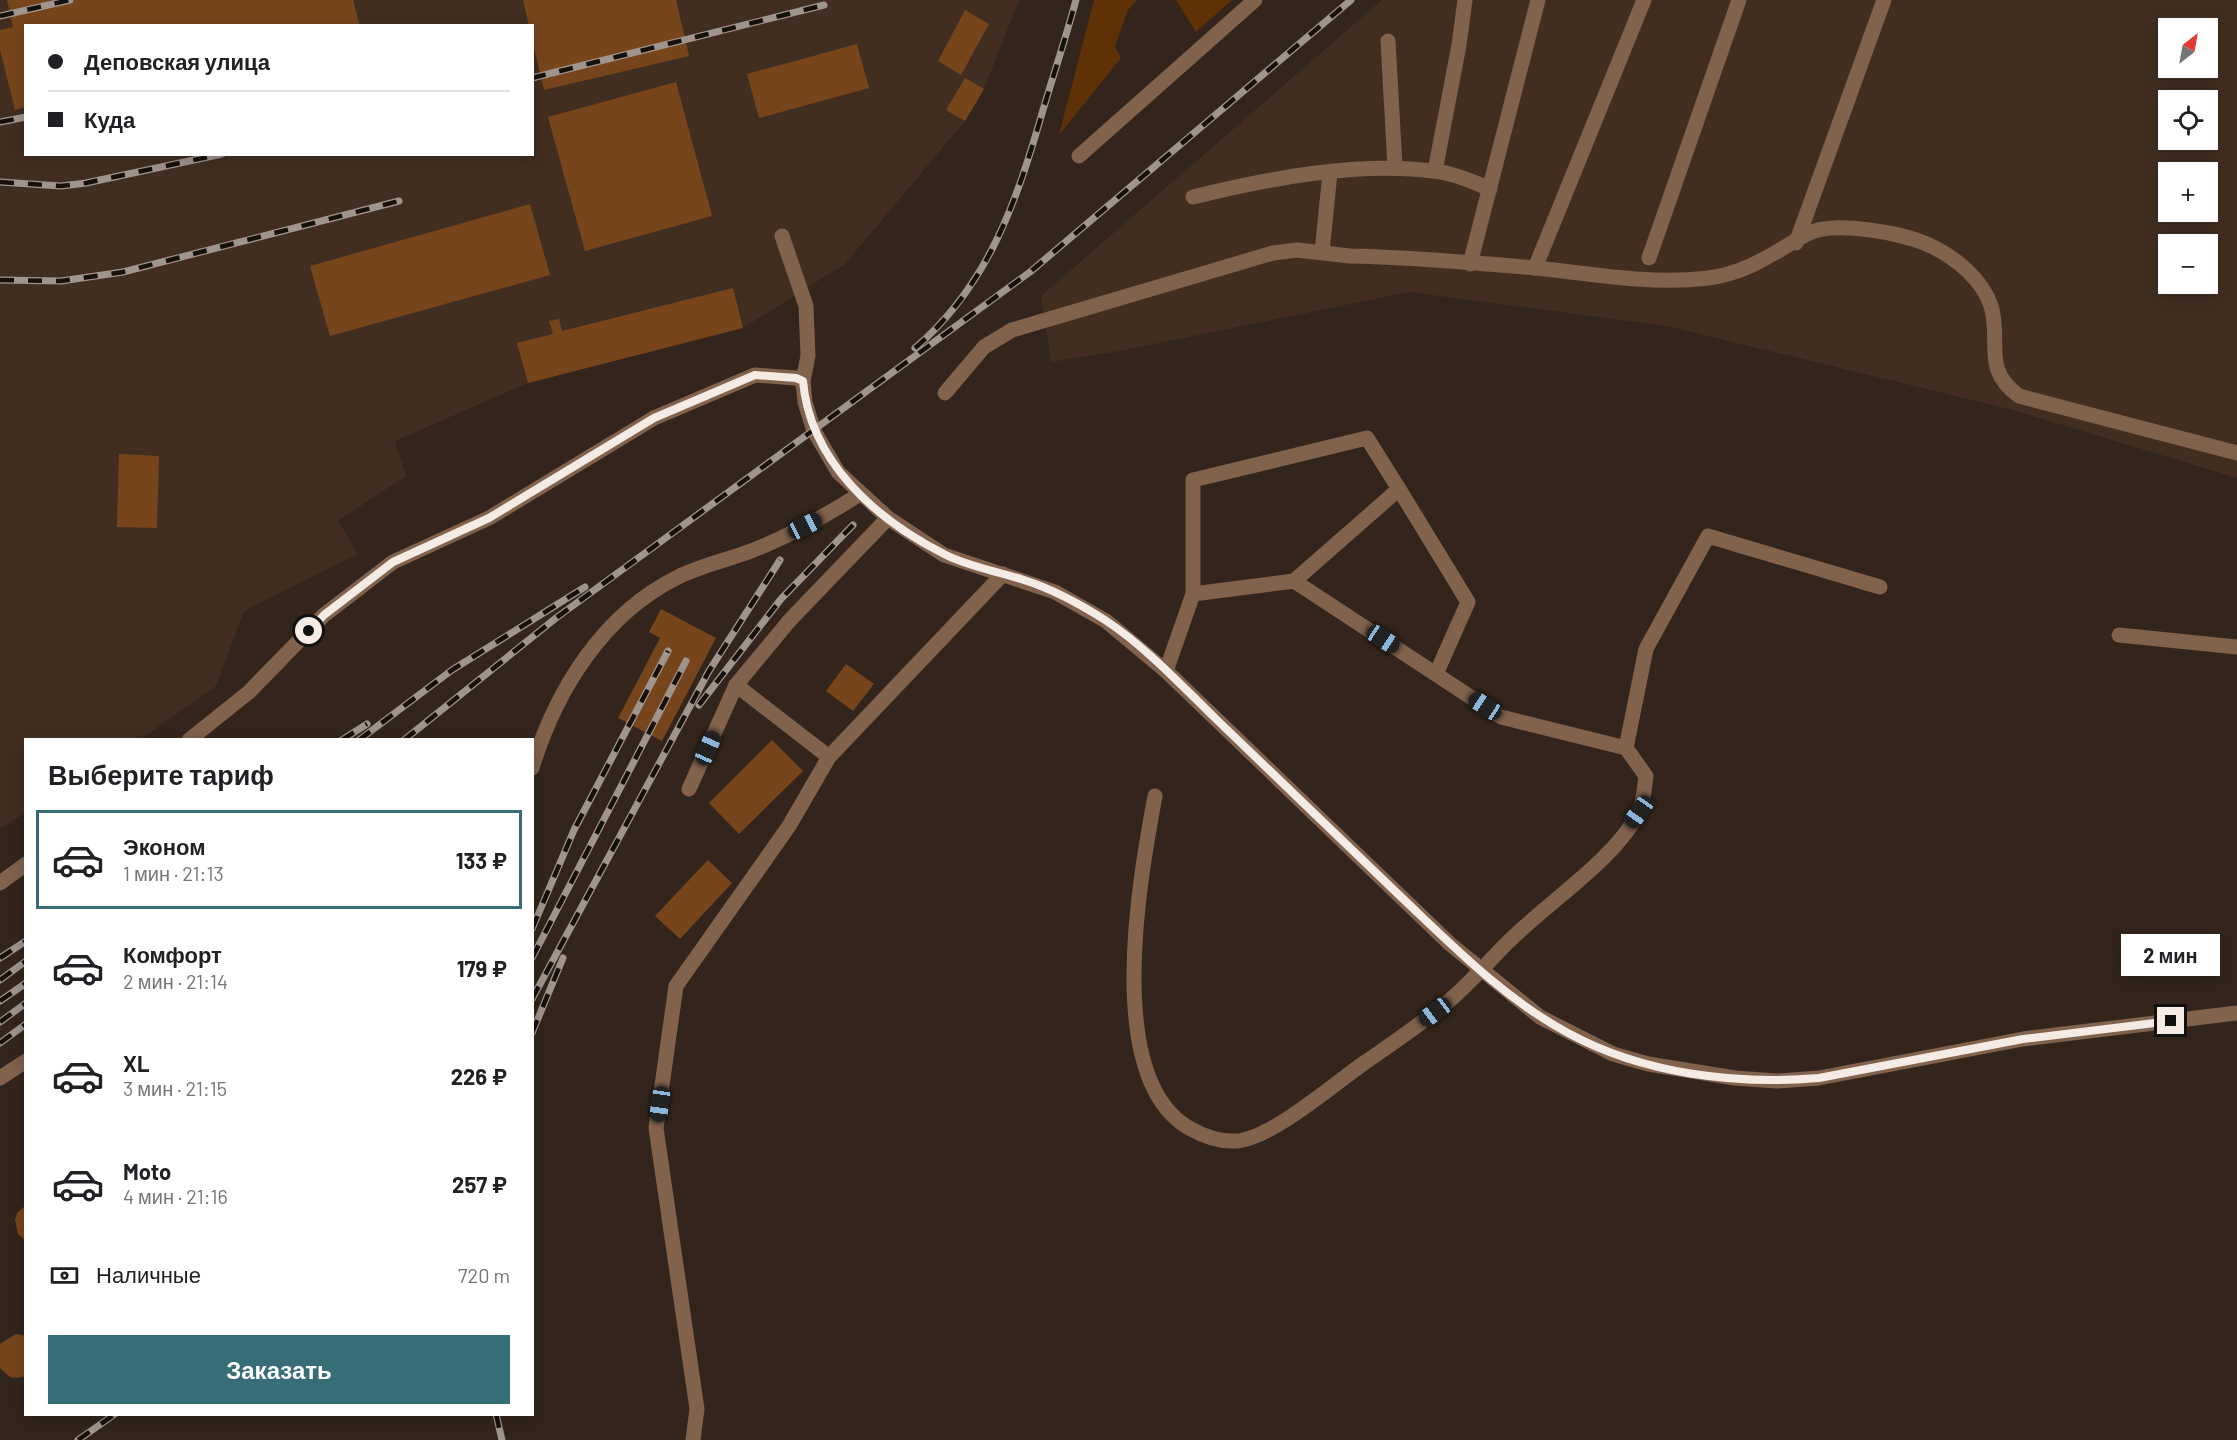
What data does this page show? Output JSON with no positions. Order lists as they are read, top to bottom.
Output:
{
  "north": "top right",
  "page": {
    "map_buttons": ["+", "−"],
    "banner": ["Деповская улица", "Куда"],
    "heading": "Выберите тариф",
    "list": [
      {
        "name": "Эконом",
        "note": "1 мин · 21:13",
        "value": "133 ₽"
      },
      {
        "name": "Комфорт",
        "note": "2 мин · 21:14",
        "value": "179 ₽"
      },
      {
        "name": "XL",
        "note": "3 мин · 21:15",
        "value": "226 ₽"
      },
      {
        "name": "Moto",
        "note": "4 мин · 21:16",
        "value": "257 ₽"
      }
    ],
    "bubble": "2 мин",
    "pay": ["Наличные", "720 m"],
    "buttons": "Заказать"
  }
}
